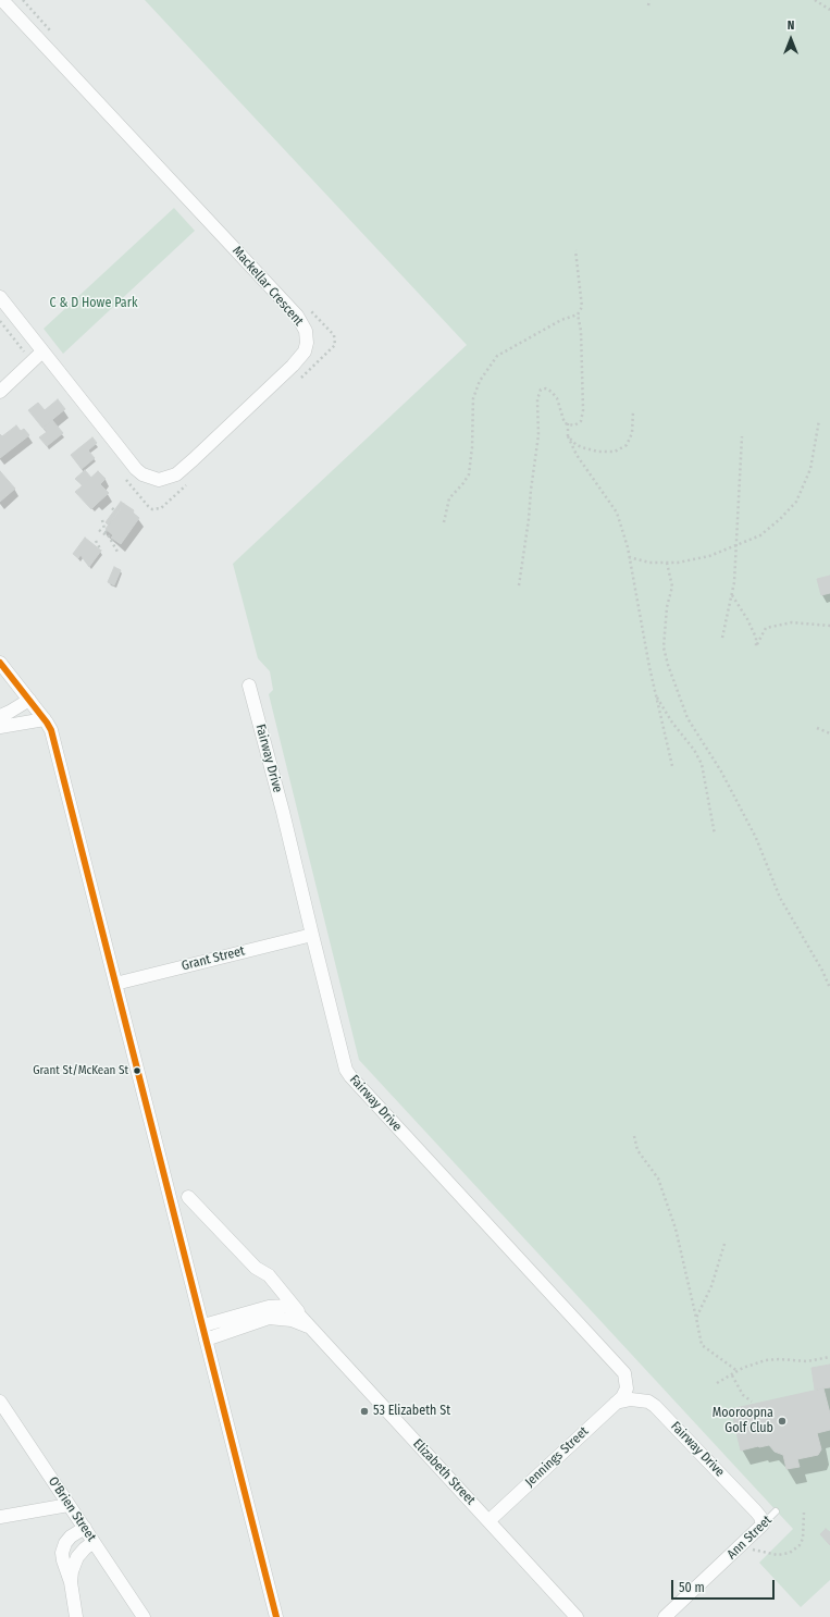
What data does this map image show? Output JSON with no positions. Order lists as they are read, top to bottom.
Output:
{
  "streets": {
    "street": [
      "Mackellar Crescent",
      "Fairway Drive",
      "Grant Street",
      "Jennings Street",
      "Elizabeth Street",
      "O'Brien Street",
      "Ann Street"
    ]
  },
  "crossings": [
    ["Fairway Drive", "Grant Street"],
    ["Fairway Drive", "Jennings Street"],
    ["Fairway Drive", "Ann Street"],
    ["Jennings Street", "Elizabeth Street"]
  ],
  "parks": ["C & D Howe Park"],
  "places": ["Grant St/McKean St", "53 Elizabeth St", "Mooroopna Golf Club"],
  "scale_bar": "50 m",
  "north": "top"
}
